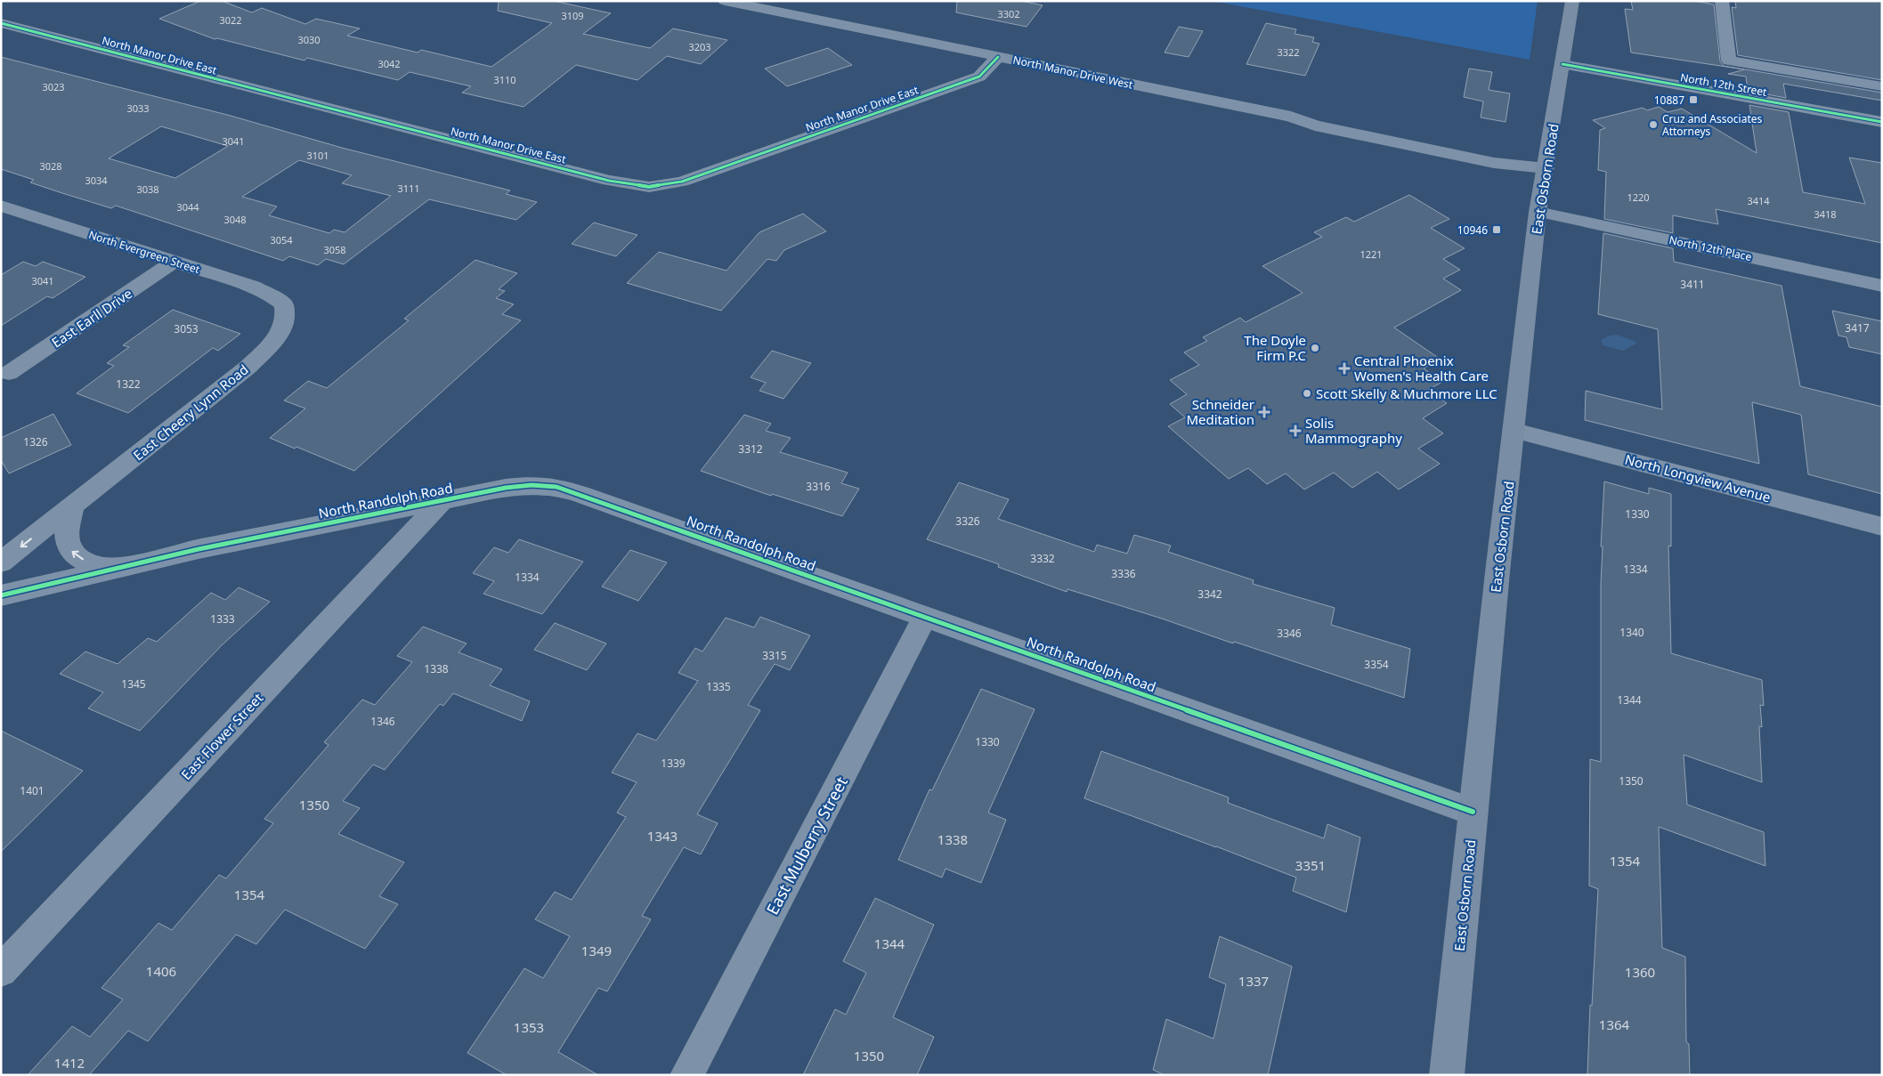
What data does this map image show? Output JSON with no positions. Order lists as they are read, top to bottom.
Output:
{
  "streets": {
    "main road": ["East Osborn Road"],
    "street": [
      "North Manor Drive East",
      "North Manor Drive West",
      "North 12th Street",
      "North 12th Place",
      "North Evergreen Street",
      "East Earll Drive",
      "East Cheery Lynn Road",
      "North Longview Avenue",
      "North Randolph Road",
      "East Flower Street",
      "East Mulberry Street"
    ]
  },
  "crossings": [
    ["North Manor Drive East", "North Manor Drive West"],
    ["North Manor Drive West", "East Osborn Road"],
    ["North 12th Street", "East Osborn Road"],
    ["East Osborn Road", "North 12th Place"],
    ["East Osborn Road", "North Longview Avenue"],
    ["East Osborn Road", "North Randolph Road"],
    ["North Evergreen Street", "East Earll Drive"],
    ["North Evergreen Street", "East Cheery Lynn Road"],
    ["North Randolph Road", "East Flower Street"],
    ["North Randolph Road", "East Mulberry Street"]
  ],
  "places": {
    "transit": ["10887", "10946"],
    "other": ["Cruz and Associates Attorneys", "The Doyle Firm P.C", "Scott Skelly & Muchmore LLC"],
    "health": ["Central Phoenix Women's Health Care", "Schneider Meditation", "Solis Mammography"]
  },
  "house_numbers": [
    "3302",
    "3109",
    "3022",
    "3030",
    "3203",
    "3322",
    "3042",
    "3110",
    "3023",
    "3033",
    "3041",
    "3101",
    "3028",
    "3034",
    "3111",
    "3038",
    "1220",
    "3414",
    "3044",
    "3418",
    "3048",
    "3054",
    "3058",
    "1221",
    "3041",
    "3411",
    "3417",
    "3053",
    "1322",
    "1326",
    "3312",
    "3316",
    "1330",
    "3326",
    "3332",
    "1334",
    "3336",
    "1334",
    "3342",
    "1333",
    "1340",
    "3346",
    "3315",
    "3354",
    "1338",
    "1345",
    "1335",
    "1344",
    "1346",
    "1330",
    "1339",
    "1350",
    "1401",
    "1350",
    "1343",
    "1338",
    "1354",
    "3351",
    "1354",
    "1344",
    "1349",
    "1406",
    "1360",
    "1337",
    "1364",
    "1353",
    "1350",
    "1412"
  ]
}
